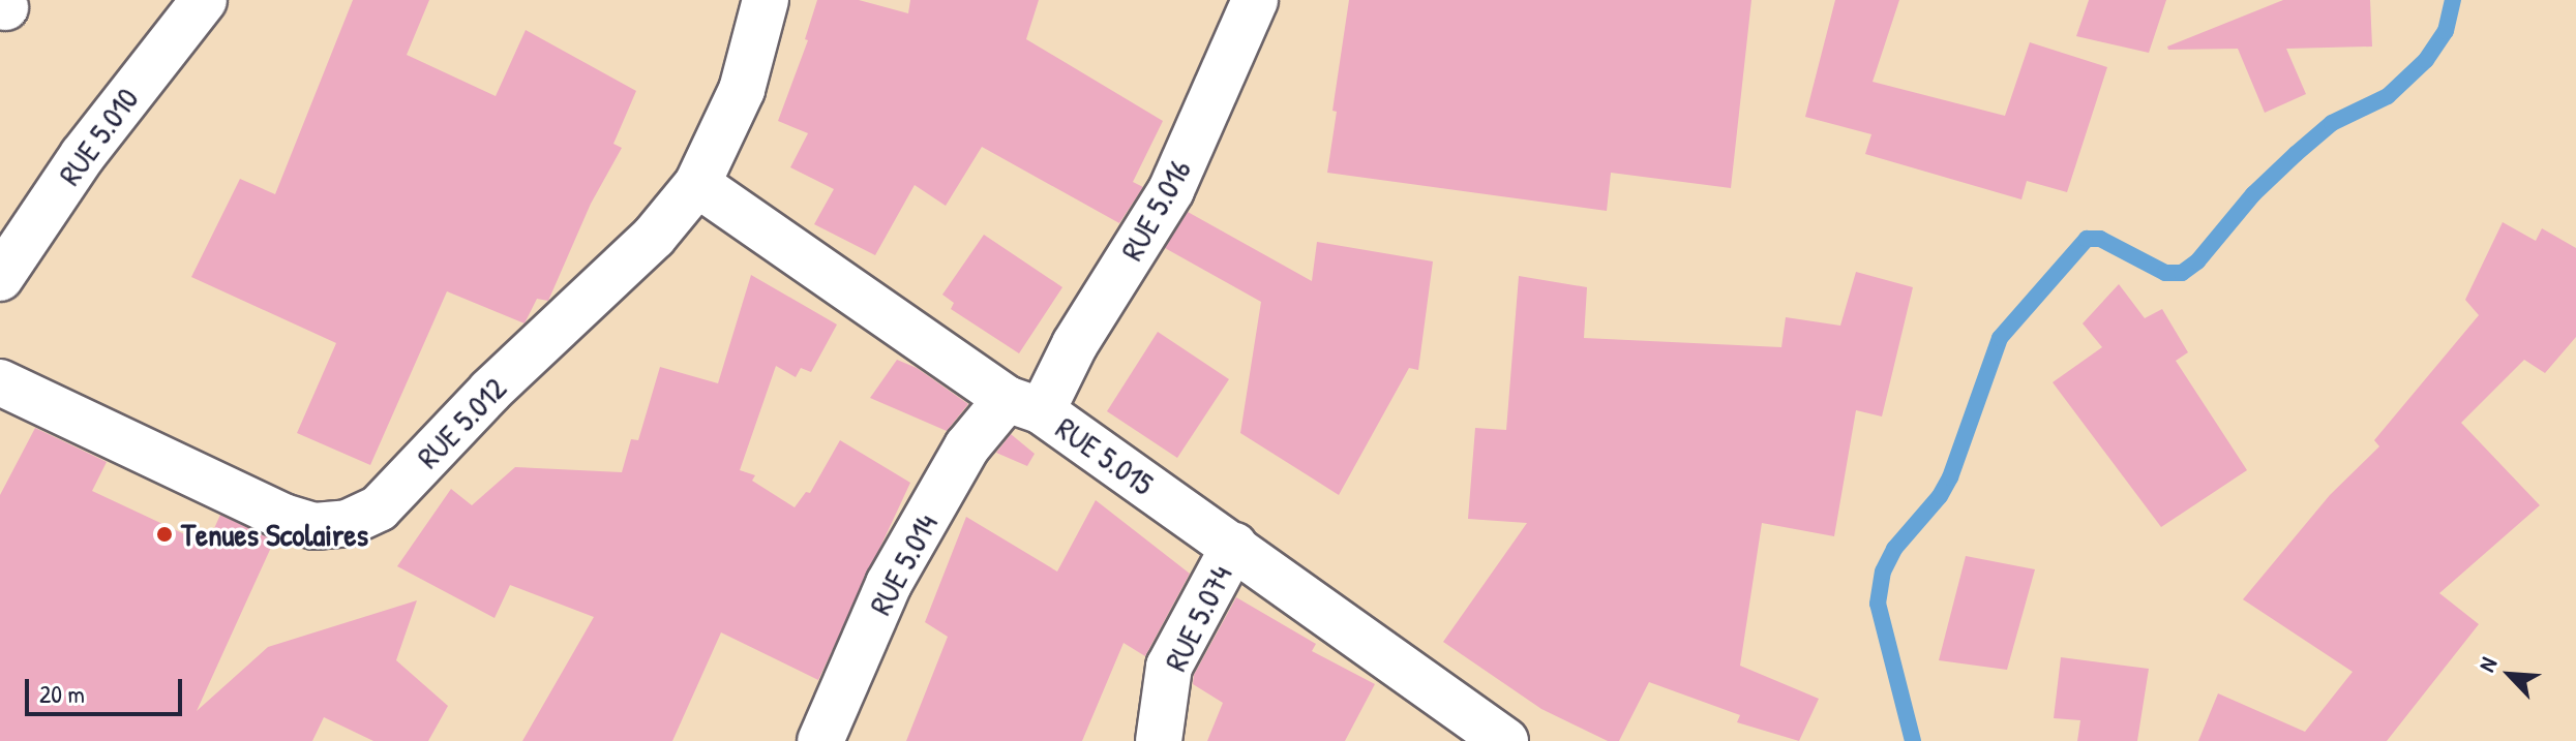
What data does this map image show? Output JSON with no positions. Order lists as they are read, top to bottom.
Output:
{
  "streets": {
    "street": [
      "RUE 5.010",
      "RUE 5.016",
      "RUE 5.012",
      "RUE 5.015",
      "RUE 5.014",
      "RUE 5.074"
    ]
  },
  "crossings": [
    ["RUE 5.016", "RUE 5.015"],
    ["RUE 5.016", "RUE 5.014"],
    ["RUE 5.012", "RUE 5.015"],
    ["RUE 5.015", "RUE 5.014"],
    ["RUE 5.015", "RUE 5.074"]
  ],
  "places": ["Tenues Scolaires"],
  "scale_bar": "20 m",
  "north": "top left"
}
